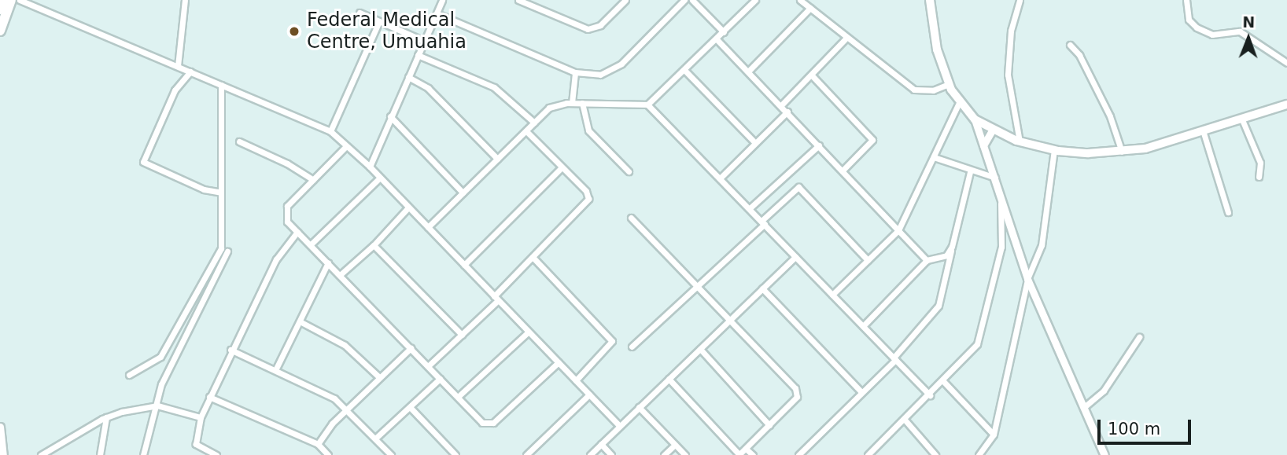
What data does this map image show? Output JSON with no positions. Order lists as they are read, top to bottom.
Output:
{
  "places": ["Federal Medical Centre, Umuahia"],
  "scale_bar": "100 m",
  "north": "top"
}
